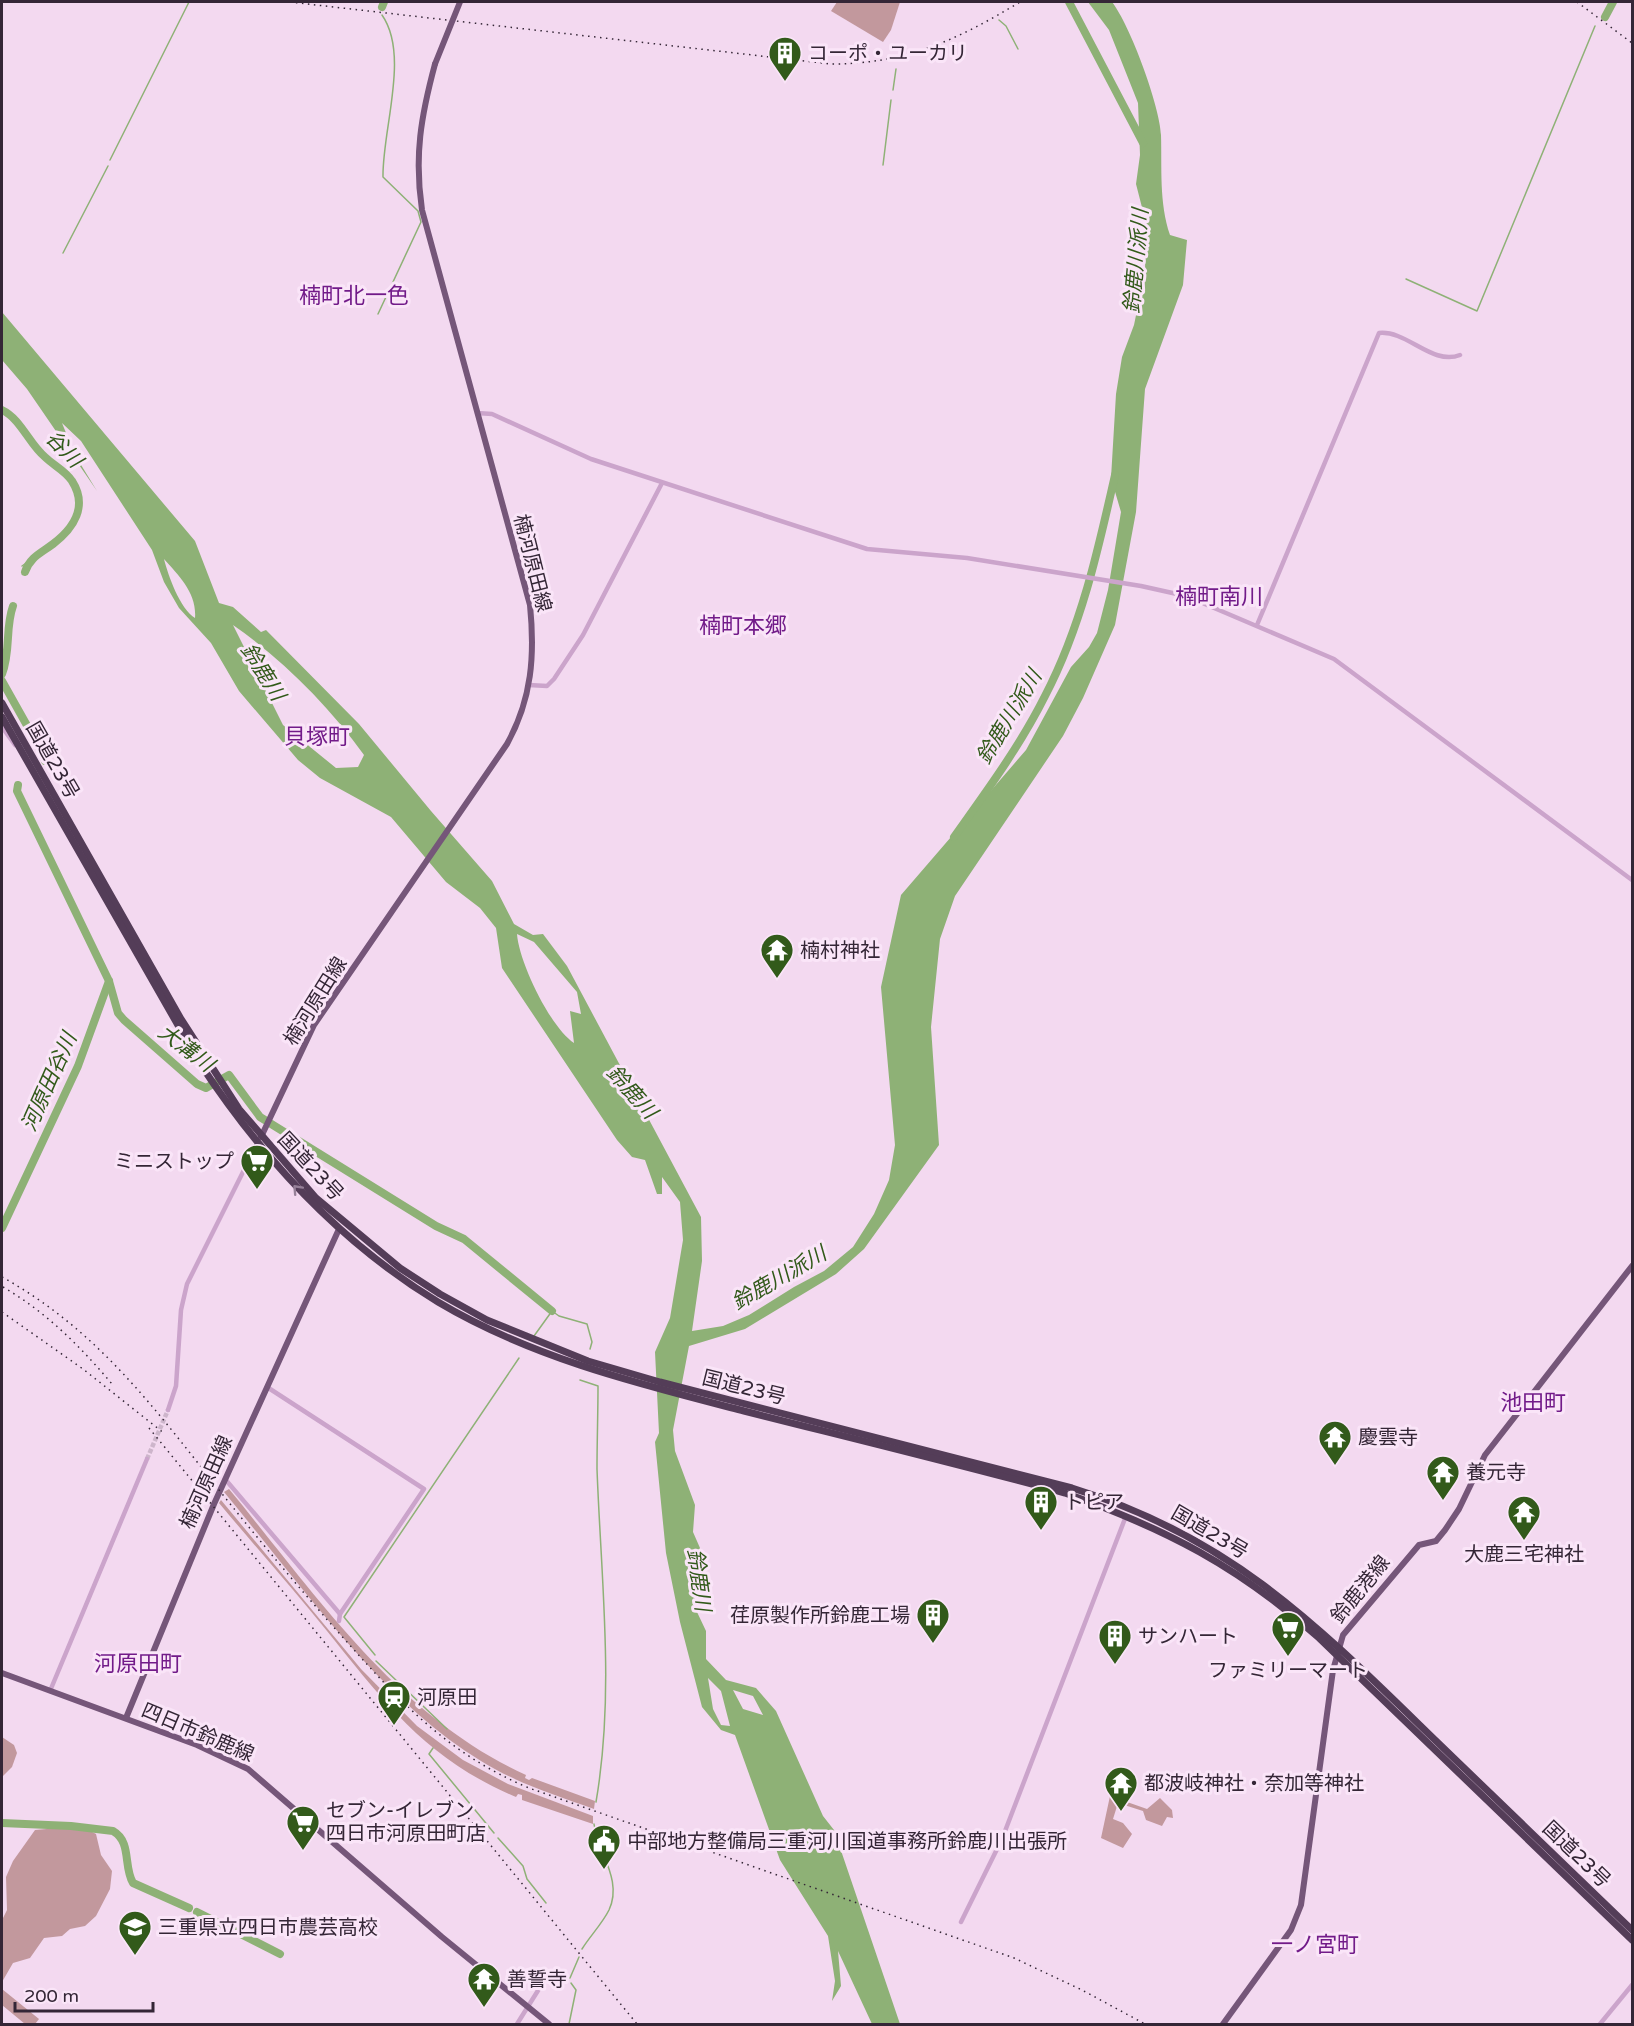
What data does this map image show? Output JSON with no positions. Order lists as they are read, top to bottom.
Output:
{
  "streets": {
    "highway": ["国道23号"],
    "main road": ["楠河原田線", "鈴鹿港線", "四日市鈴鹿線"]
  },
  "crossings": [
    ["楠河原田線", "国道23号"],
    ["楠河原田線", "四日市鈴鹿線"],
    ["国道23号", "鈴鹿港線"]
  ],
  "districts": [
    "楠町北一色",
    "楠町南川",
    "楠町本郷",
    "貝塚町",
    "池田町",
    "河原田町",
    "一ノ宮町"
  ],
  "water": [
    "鈴鹿川派川",
    "谷川",
    "鈴鹿川",
    "大溝川",
    "河原田谷川"
  ],
  "places": {
    "building": [
      "コーポ・ユーカリ",
      "トピア",
      "荏原製作所鈴鹿工場",
      "サンハート"
    ],
    "temple": [
      "楠村神社",
      "慶雲寺",
      "養元寺",
      "大鹿三宅神社",
      "都波岐神社・奈加等神社",
      "善誓寺"
    ],
    "supermarket": ["ミニストップ", "ファミリーマート", "セブン-イレブン 四日市河原田町店"],
    "station": ["河原田"],
    "public building": ["中部地方整備局三重河川国道事務所鈴鹿川出張所"],
    "school or university": ["三重県立四日市農芸高校"]
  },
  "scale_bar": "200 m"
}
